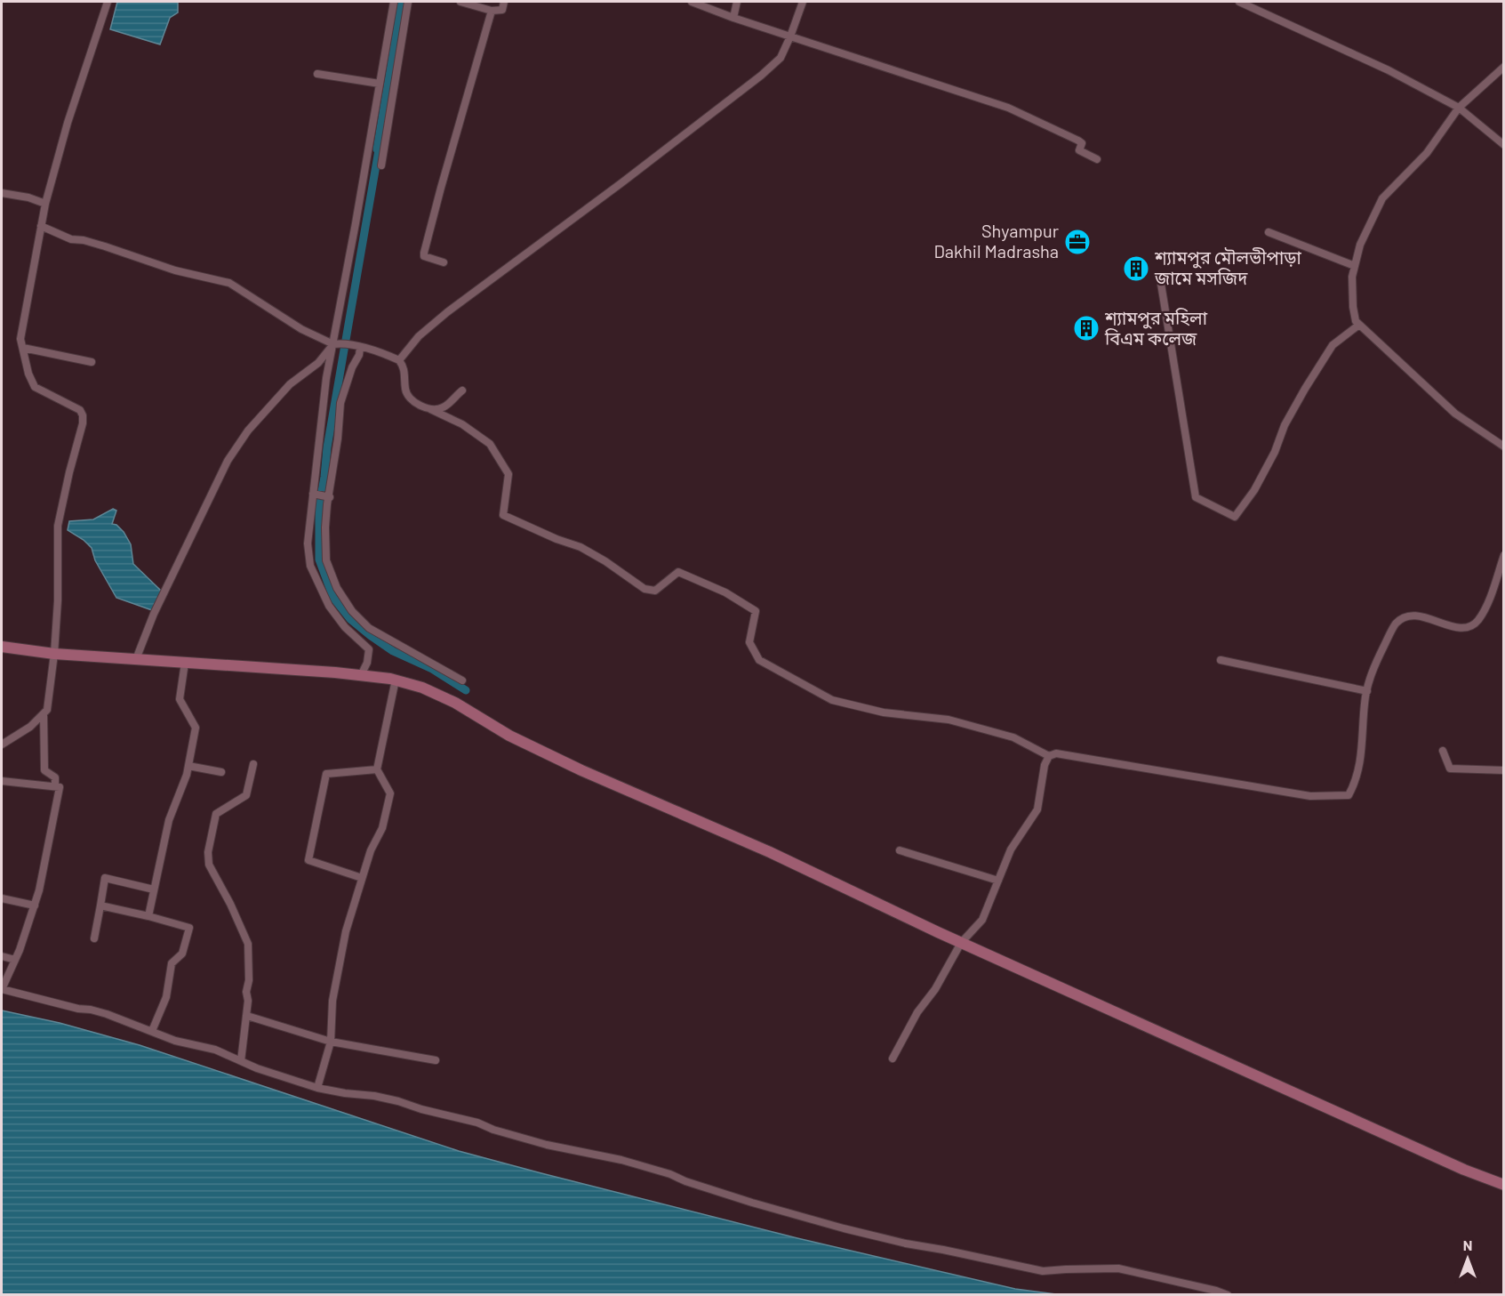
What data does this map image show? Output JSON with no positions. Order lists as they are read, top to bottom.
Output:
{
  "places": {
    "office": ["Shyampur Dakhil Madrasha"],
    "building": ["শ্যামপুর মৌলভীপাড়া জামে মসজিদ", "শ্যামপুর মহিলা বিএম কলেজ"]
  },
  "north": "top"
}
